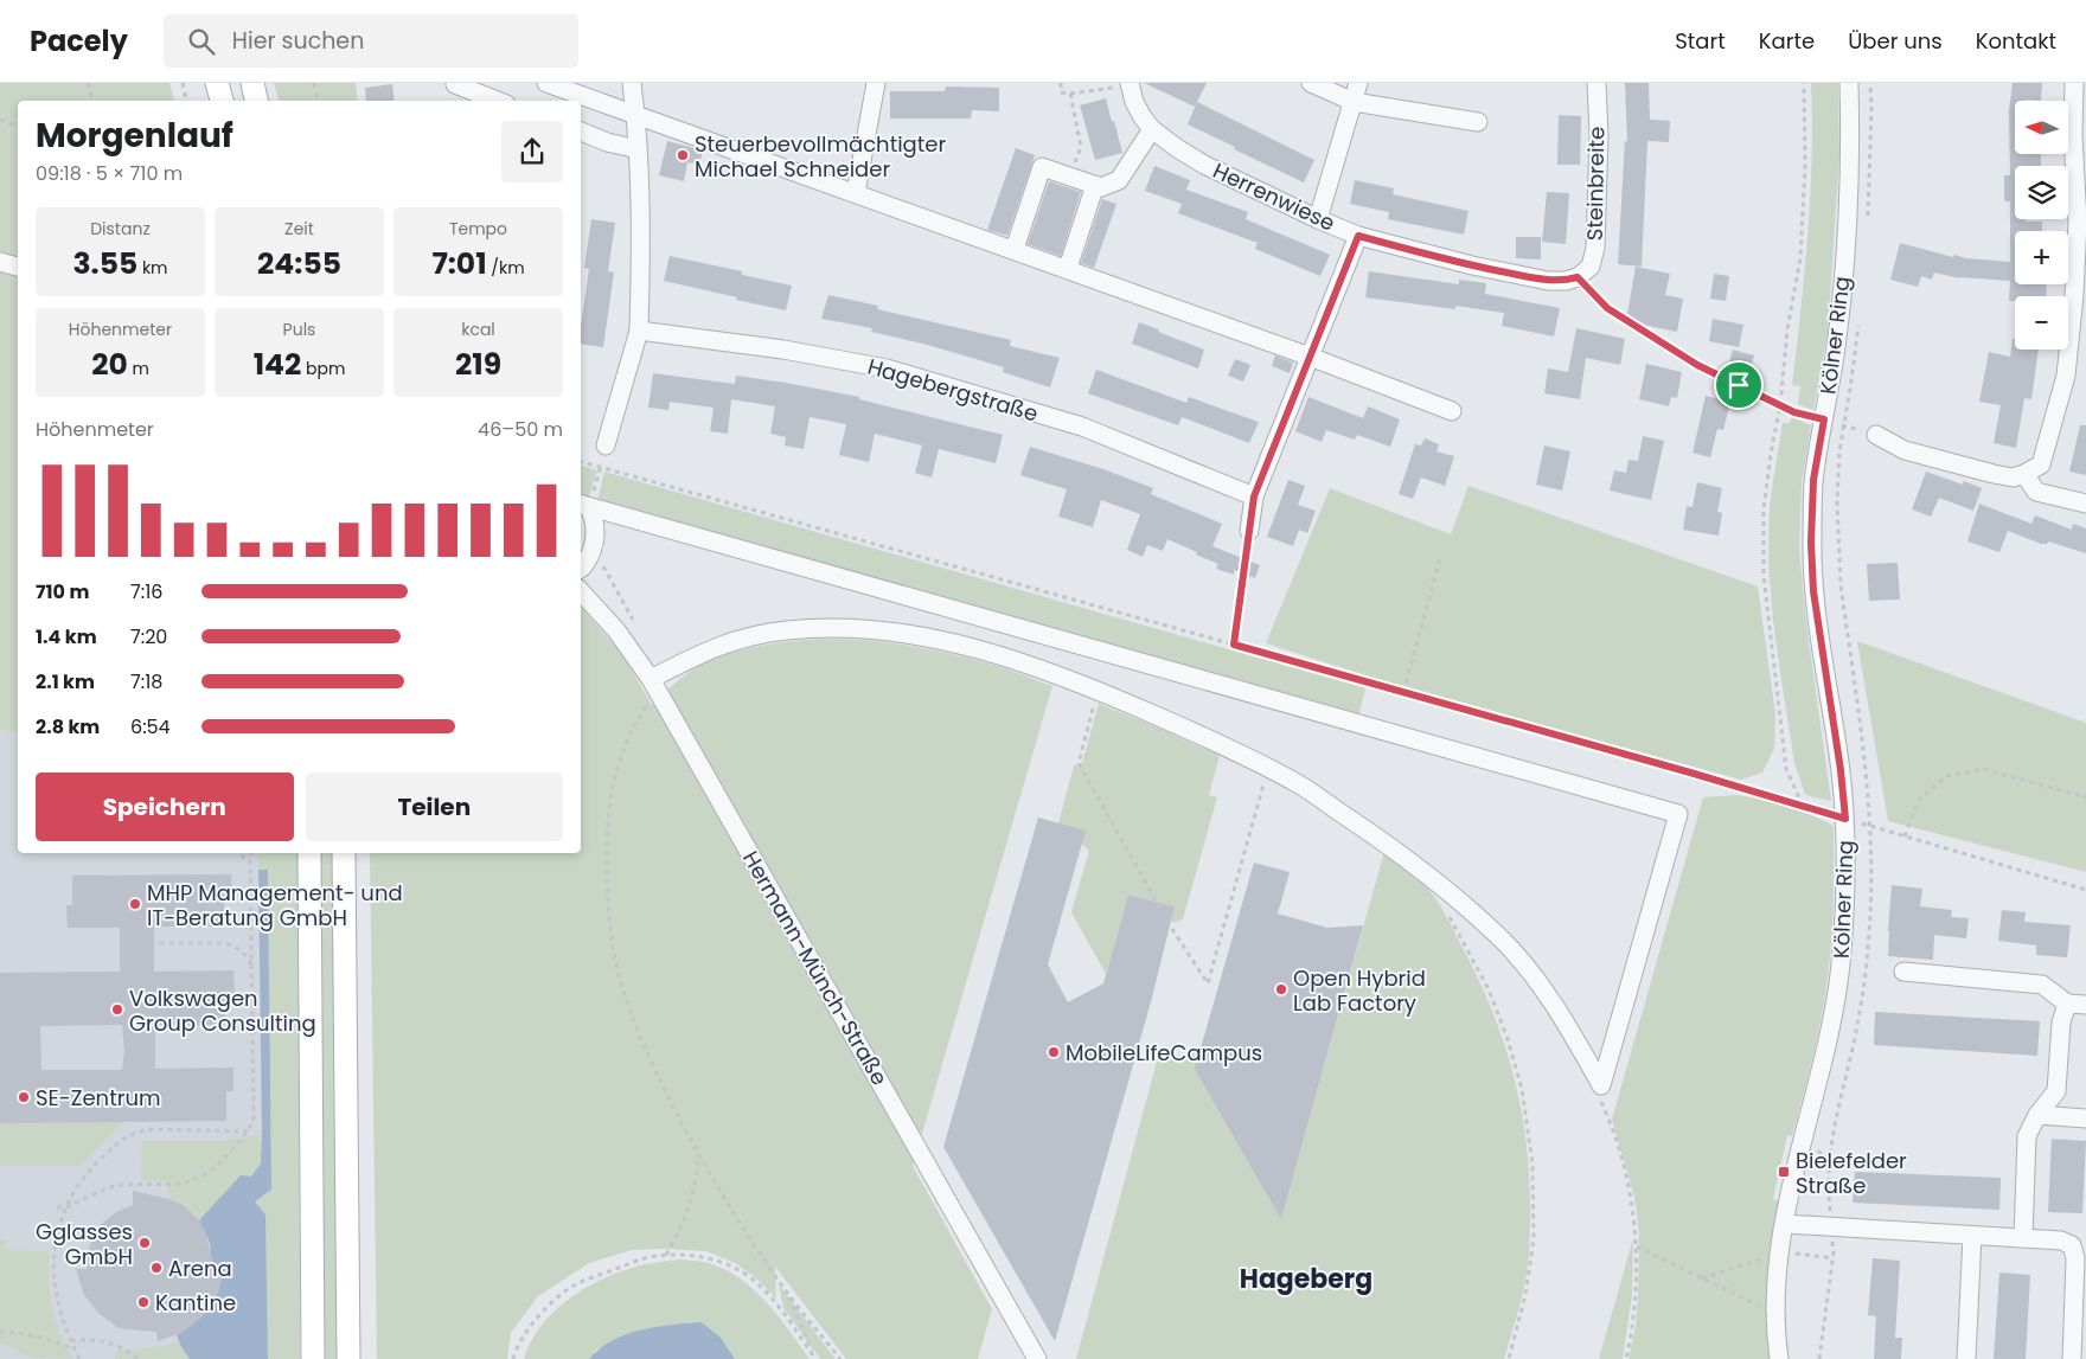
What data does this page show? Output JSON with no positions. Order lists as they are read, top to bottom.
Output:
{
  "streets": {
    "street": [
      "Steinbreite",
      "Herrenwiese",
      "Kölner Ring",
      "Hagebergstraße",
      "Hermann-Münch-Straße"
    ]
  },
  "crossings": [
    ["Steinbreite", "Herrenwiese"]
  ],
  "districts": ["Hageberg"],
  "places": {
    "other": [
      "Steuerbevollmächtigter Michael Schneider",
      "MHP Management- und IT-Beratung GmbH",
      "Open Hybrid Lab Factory",
      "Volkswagen Group Consulting",
      "MobileLifeCampus",
      "SE-Zentrum",
      "Gglasses GmbH",
      "Arena",
      "Kantine"
    ],
    "transit": ["Bielefelder Straße"]
  },
  "north": "left",
  "page": {
    "header": "Pacely",
    "search": "Hier suchen",
    "nav": [
      "Start",
      "Karte",
      "Über uns",
      "Kontakt"
    ],
    "map_buttons": ["+", "−"],
    "heading": ["Morgenlauf", "09:18 · 5 × 710 m"],
    "stats": [
      ["Distanz", "3.55 km"],
      ["Zeit", "24:55"],
      ["Tempo", "7:01 /km"],
      ["Höhenmeter", "20 m"],
      ["Puls", "142 bpm"],
      ["kcal", "219"]
    ],
    "chart": ["Höhenmeter", "46–50 m"],
    "list": [
      {
        "name": "710 m",
        "note": "7:16"
      },
      {
        "name": "1.4 km",
        "note": "7:20"
      },
      {
        "name": "2.1 km",
        "note": "7:18"
      },
      {
        "name": "2.8 km",
        "note": "6:54"
      }
    ],
    "buttons": ["Speichern", "Teilen"]
  }
}
